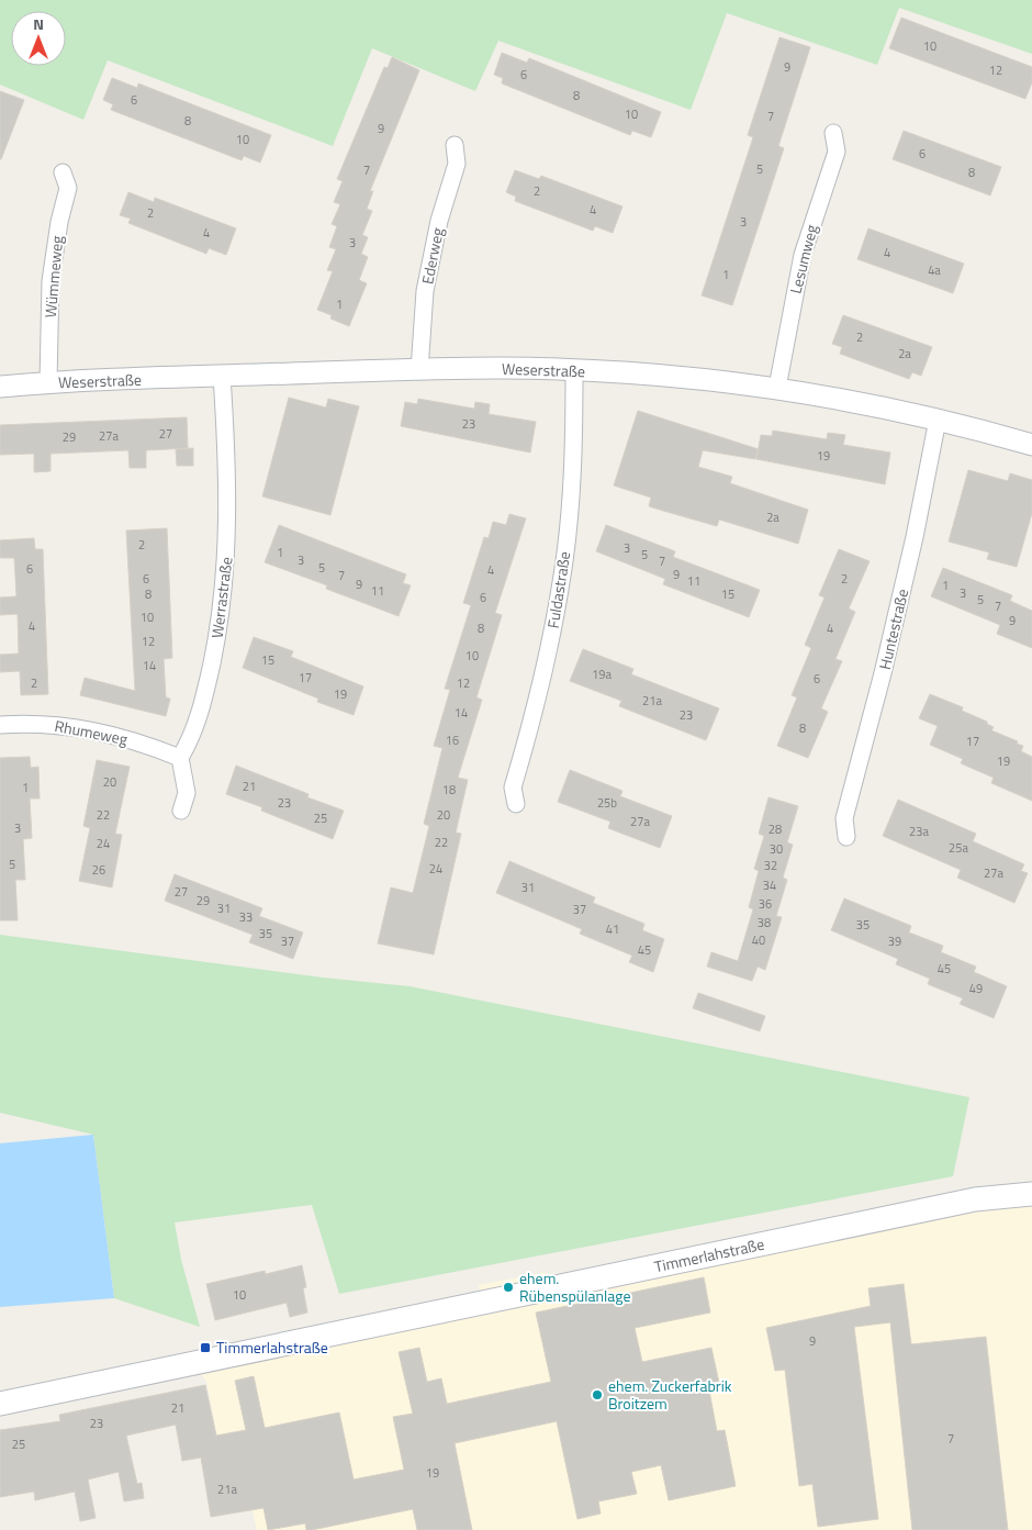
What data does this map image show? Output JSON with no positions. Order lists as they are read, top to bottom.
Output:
{
  "streets": {
    "main road": ["Timmerlahstraße"],
    "street": [
      "Ederweg",
      "Lesumweg",
      "Wümmeweg",
      "Weserstraße",
      "Fuldastraße",
      "Werrastraße",
      "Huntestraße",
      "Rhumeweg"
    ]
  },
  "crossings": [
    ["Ederweg", "Weserstraße"],
    ["Lesumweg", "Weserstraße"],
    ["Wümmeweg", "Weserstraße"],
    ["Weserstraße", "Fuldastraße"],
    ["Weserstraße", "Werrastraße"],
    ["Weserstraße", "Huntestraße"],
    ["Werrastraße", "Rhumeweg"]
  ],
  "places": {
    "other": ["ehem. Rübenspülanlage", "ehem. Zuckerfabrik Broitzem"],
    "transit": ["Timmerlahstraße"]
  },
  "house_numbers": [
    "10",
    "9",
    "12",
    "6",
    "8",
    "6",
    "10",
    "7",
    "8",
    "9",
    "10",
    "6",
    "5",
    "7",
    "8",
    "2",
    "4",
    "2",
    "3",
    "4",
    "3",
    "4",
    "4a",
    "1",
    "1",
    "2",
    "2a",
    "23",
    "27",
    "27a",
    "29",
    "19",
    "2a",
    "2",
    "3",
    "1",
    "5",
    "3",
    "7",
    "5",
    "6",
    "4",
    "9",
    "7",
    "6",
    "2",
    "11",
    "9",
    "1",
    "11",
    "3",
    "8",
    "15",
    "6",
    "5",
    "7",
    "10",
    "9",
    "4",
    "8",
    "4",
    "12",
    "10",
    "15",
    "14",
    "19a",
    "17",
    "6",
    "2",
    "12",
    "19",
    "21a",
    "14",
    "23",
    "8",
    "16",
    "17",
    "19",
    "20",
    "21",
    "1",
    "18",
    "23",
    "25b",
    "22",
    "20",
    "25",
    "27a",
    "3",
    "28",
    "23a",
    "22",
    "24",
    "25a",
    "30",
    "5",
    "32",
    "24",
    "26",
    "27a",
    "34",
    "31",
    "27",
    "29",
    "36",
    "31",
    "37",
    "33",
    "38",
    "35",
    "41",
    "35",
    "40",
    "37",
    "39",
    "45",
    "45",
    "49",
    "10",
    "9",
    "21",
    "23",
    "7",
    "25",
    "19",
    "21a"
  ],
  "north": "top"
}
